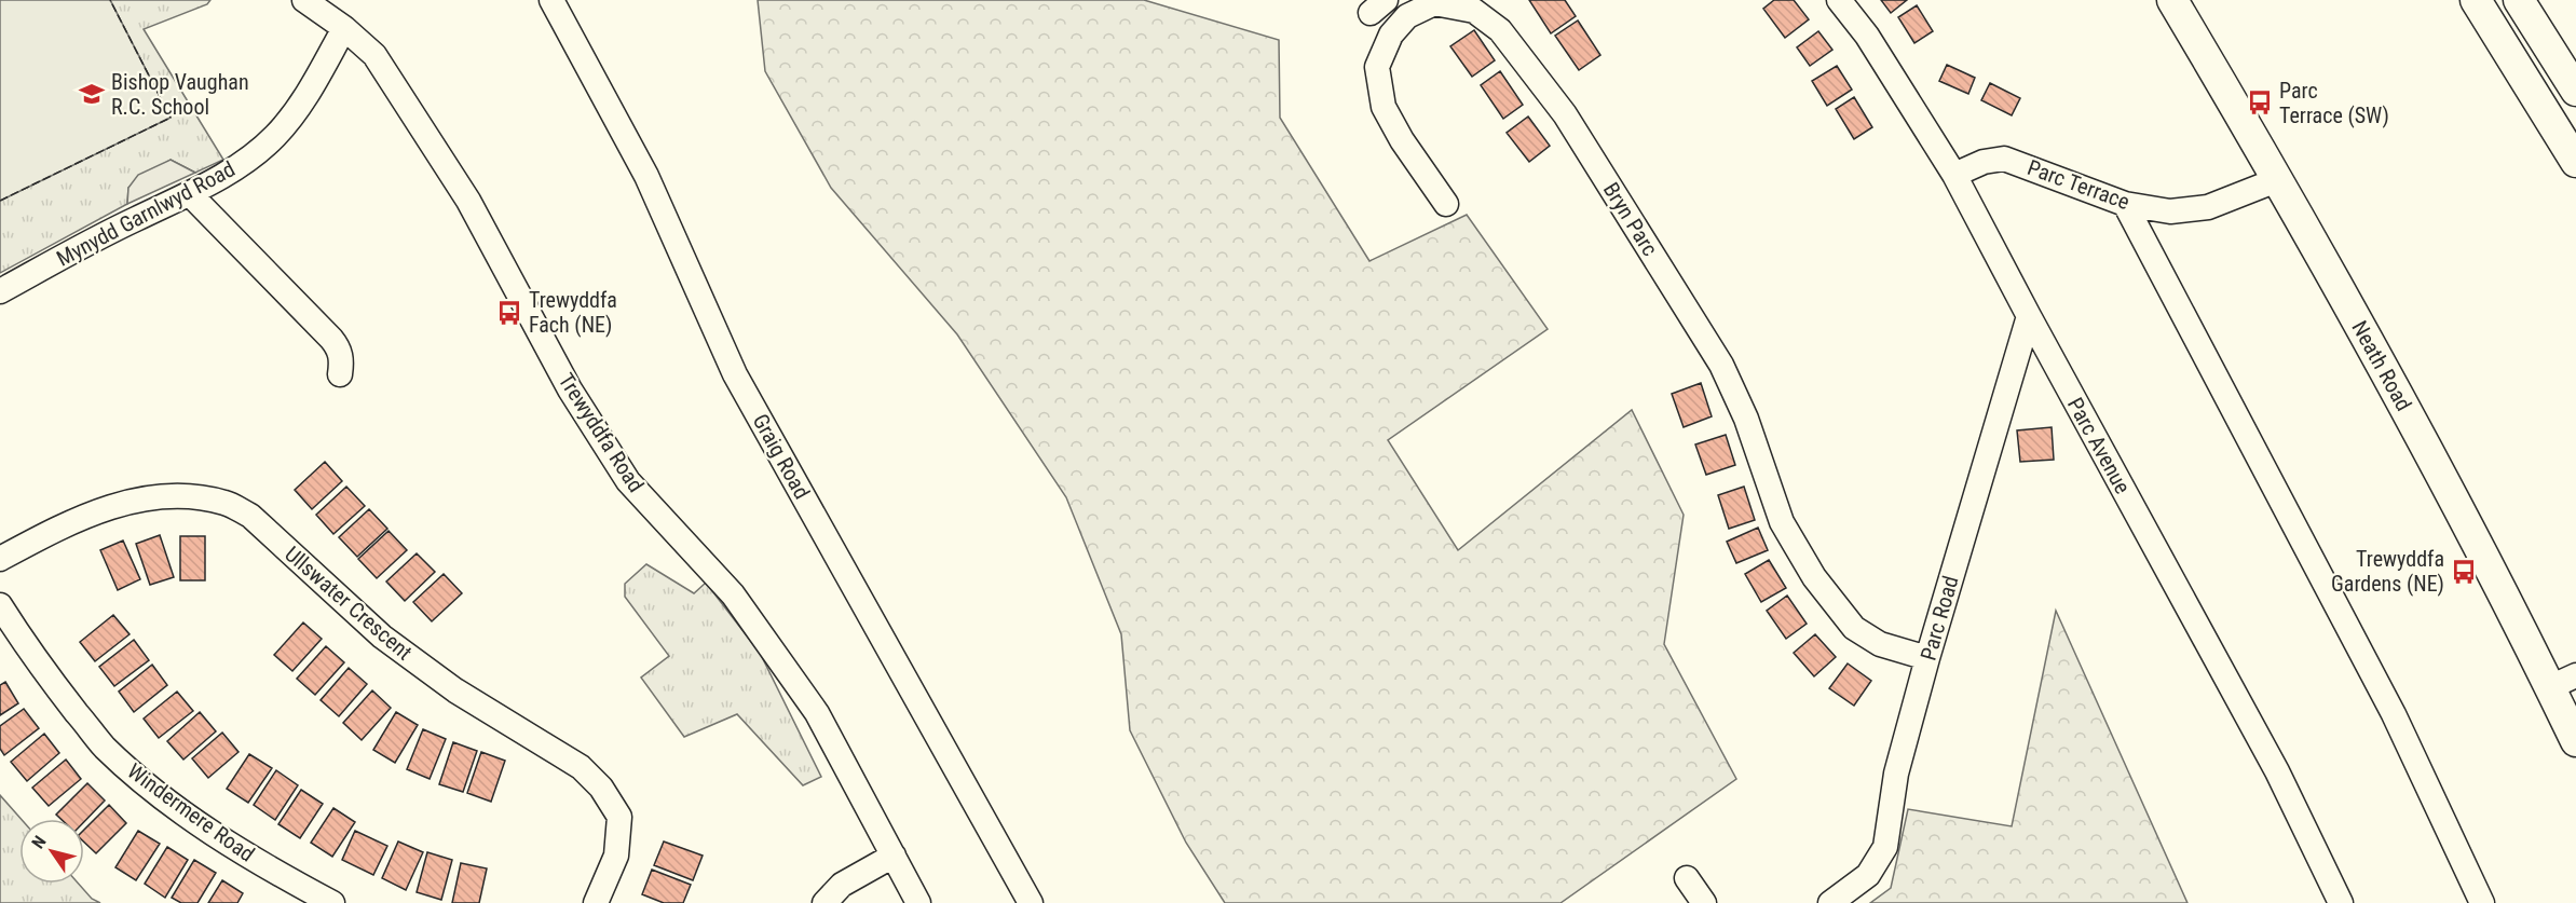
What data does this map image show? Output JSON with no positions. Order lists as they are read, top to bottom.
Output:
{
  "streets": {
    "main road": ["Neath Road"],
    "street": [
      "Parc Terrace",
      "Mynydd Garnlwyd Road",
      "Bryn Parc",
      "Trewyddfa Road",
      "Parc Avenue",
      "Graig Road",
      "Ullswater Crescent",
      "Parc Road",
      "Windermere Road"
    ]
  },
  "crossings": [
    ["Parc Terrace", "Neath Road"],
    ["Parc Terrace", "Parc Avenue"],
    ["Mynydd Garnlwyd Road", "Trewyddfa Road"],
    ["Bryn Parc", "Parc Road"],
    ["Parc Avenue", "Parc Road"]
  ],
  "places": {
    "school or university": ["Bishop Vaughan R.C. School"],
    "bus stop": ["Parc Terrace (SW)", "Trewyddfa Fach (NE)", "Trewyddfa Gardens (NE)"]
  },
  "north": "top left"
}
